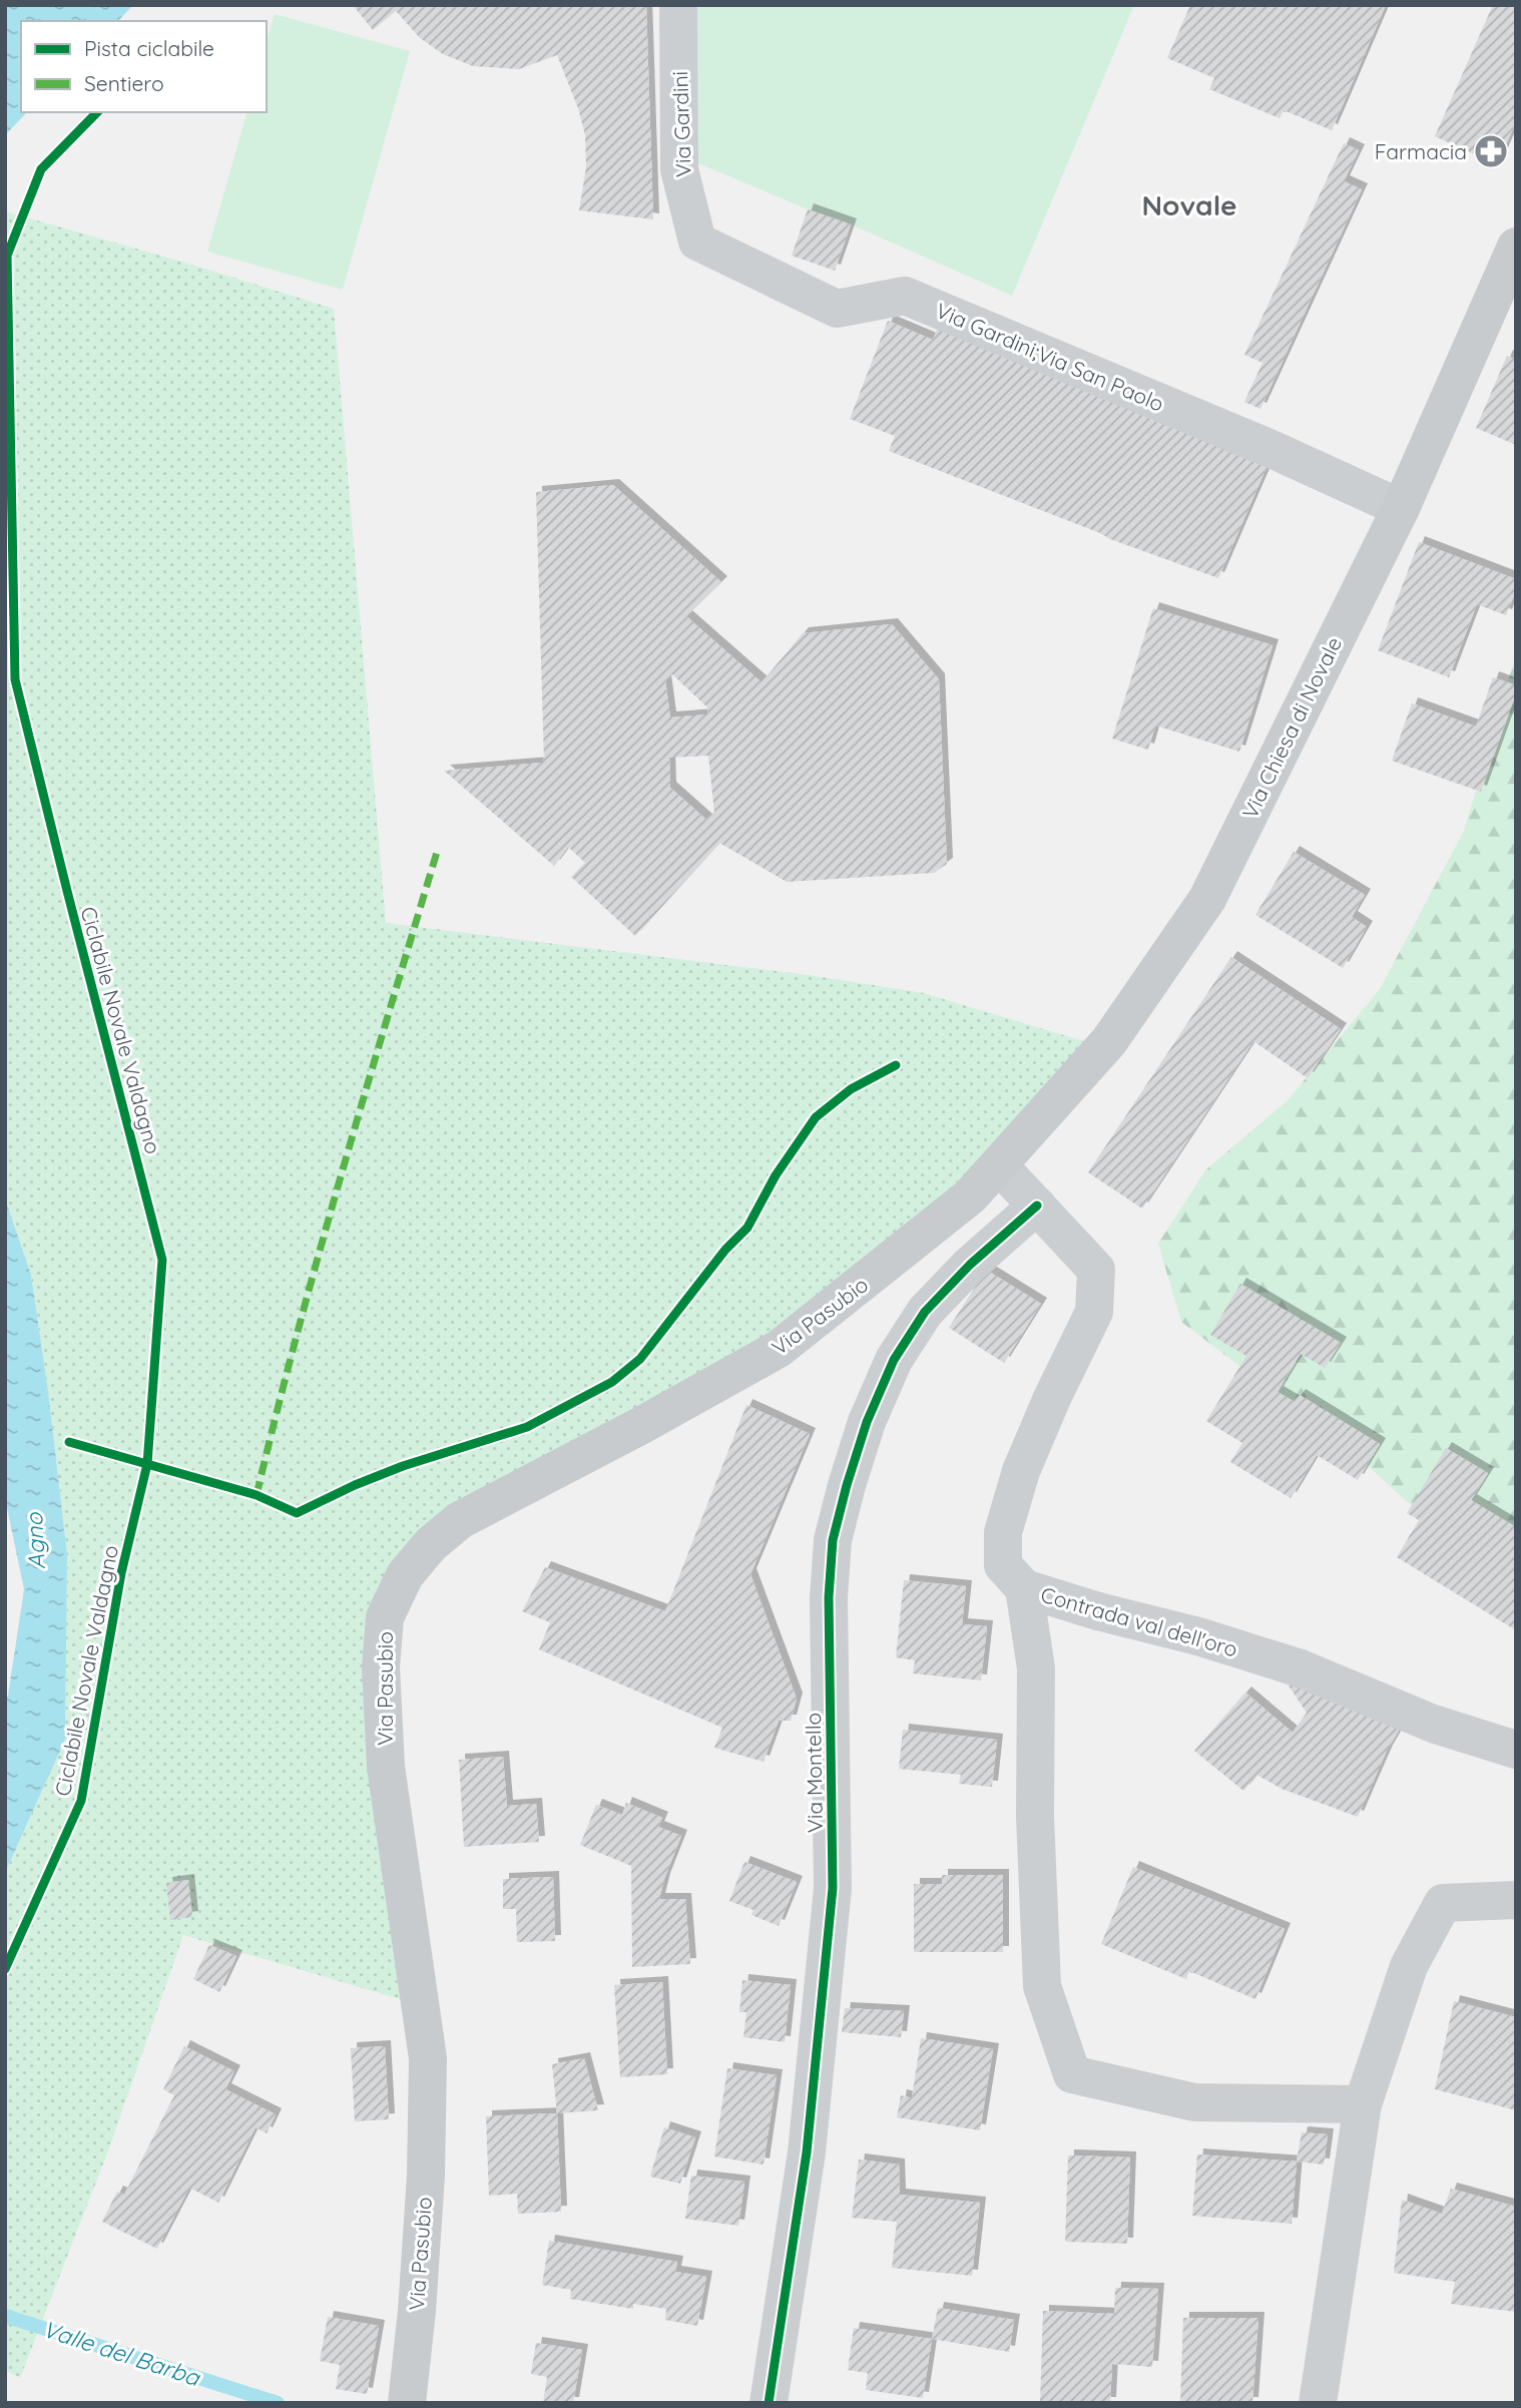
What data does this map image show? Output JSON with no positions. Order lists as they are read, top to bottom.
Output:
{
  "streets": {
    "main road": ["Via Chiesa di Novale", "Via Pasubio"],
    "street": [
      "Via Gardini",
      "Via Gardini;Via San Paolo",
      "Contrada val dell'oro",
      "Via Montello"
    ],
    "cycle path": ["Ciclabile Novale Valdagno"]
  },
  "crossings": [
    ["Via Gardini", "Via Gardini;Via San Paolo"],
    ["Via Gardini;Via San Paolo", "Via Chiesa di Novale"],
    ["Via Chiesa di Novale", "Via Pasubio"],
    ["Via Chiesa di Novale", "Contrada val dell'oro"],
    ["Via Pasubio", "Contrada val dell'oro"],
    ["Contrada val dell'oro", "Via Montello"]
  ],
  "districts": ["Novale"],
  "water": ["Agno", "Valle del Barba"],
  "places": {
    "pharmacy": ["Farmacia"]
  },
  "legend": ["Pista ciclabile", "Sentiero"]
}
